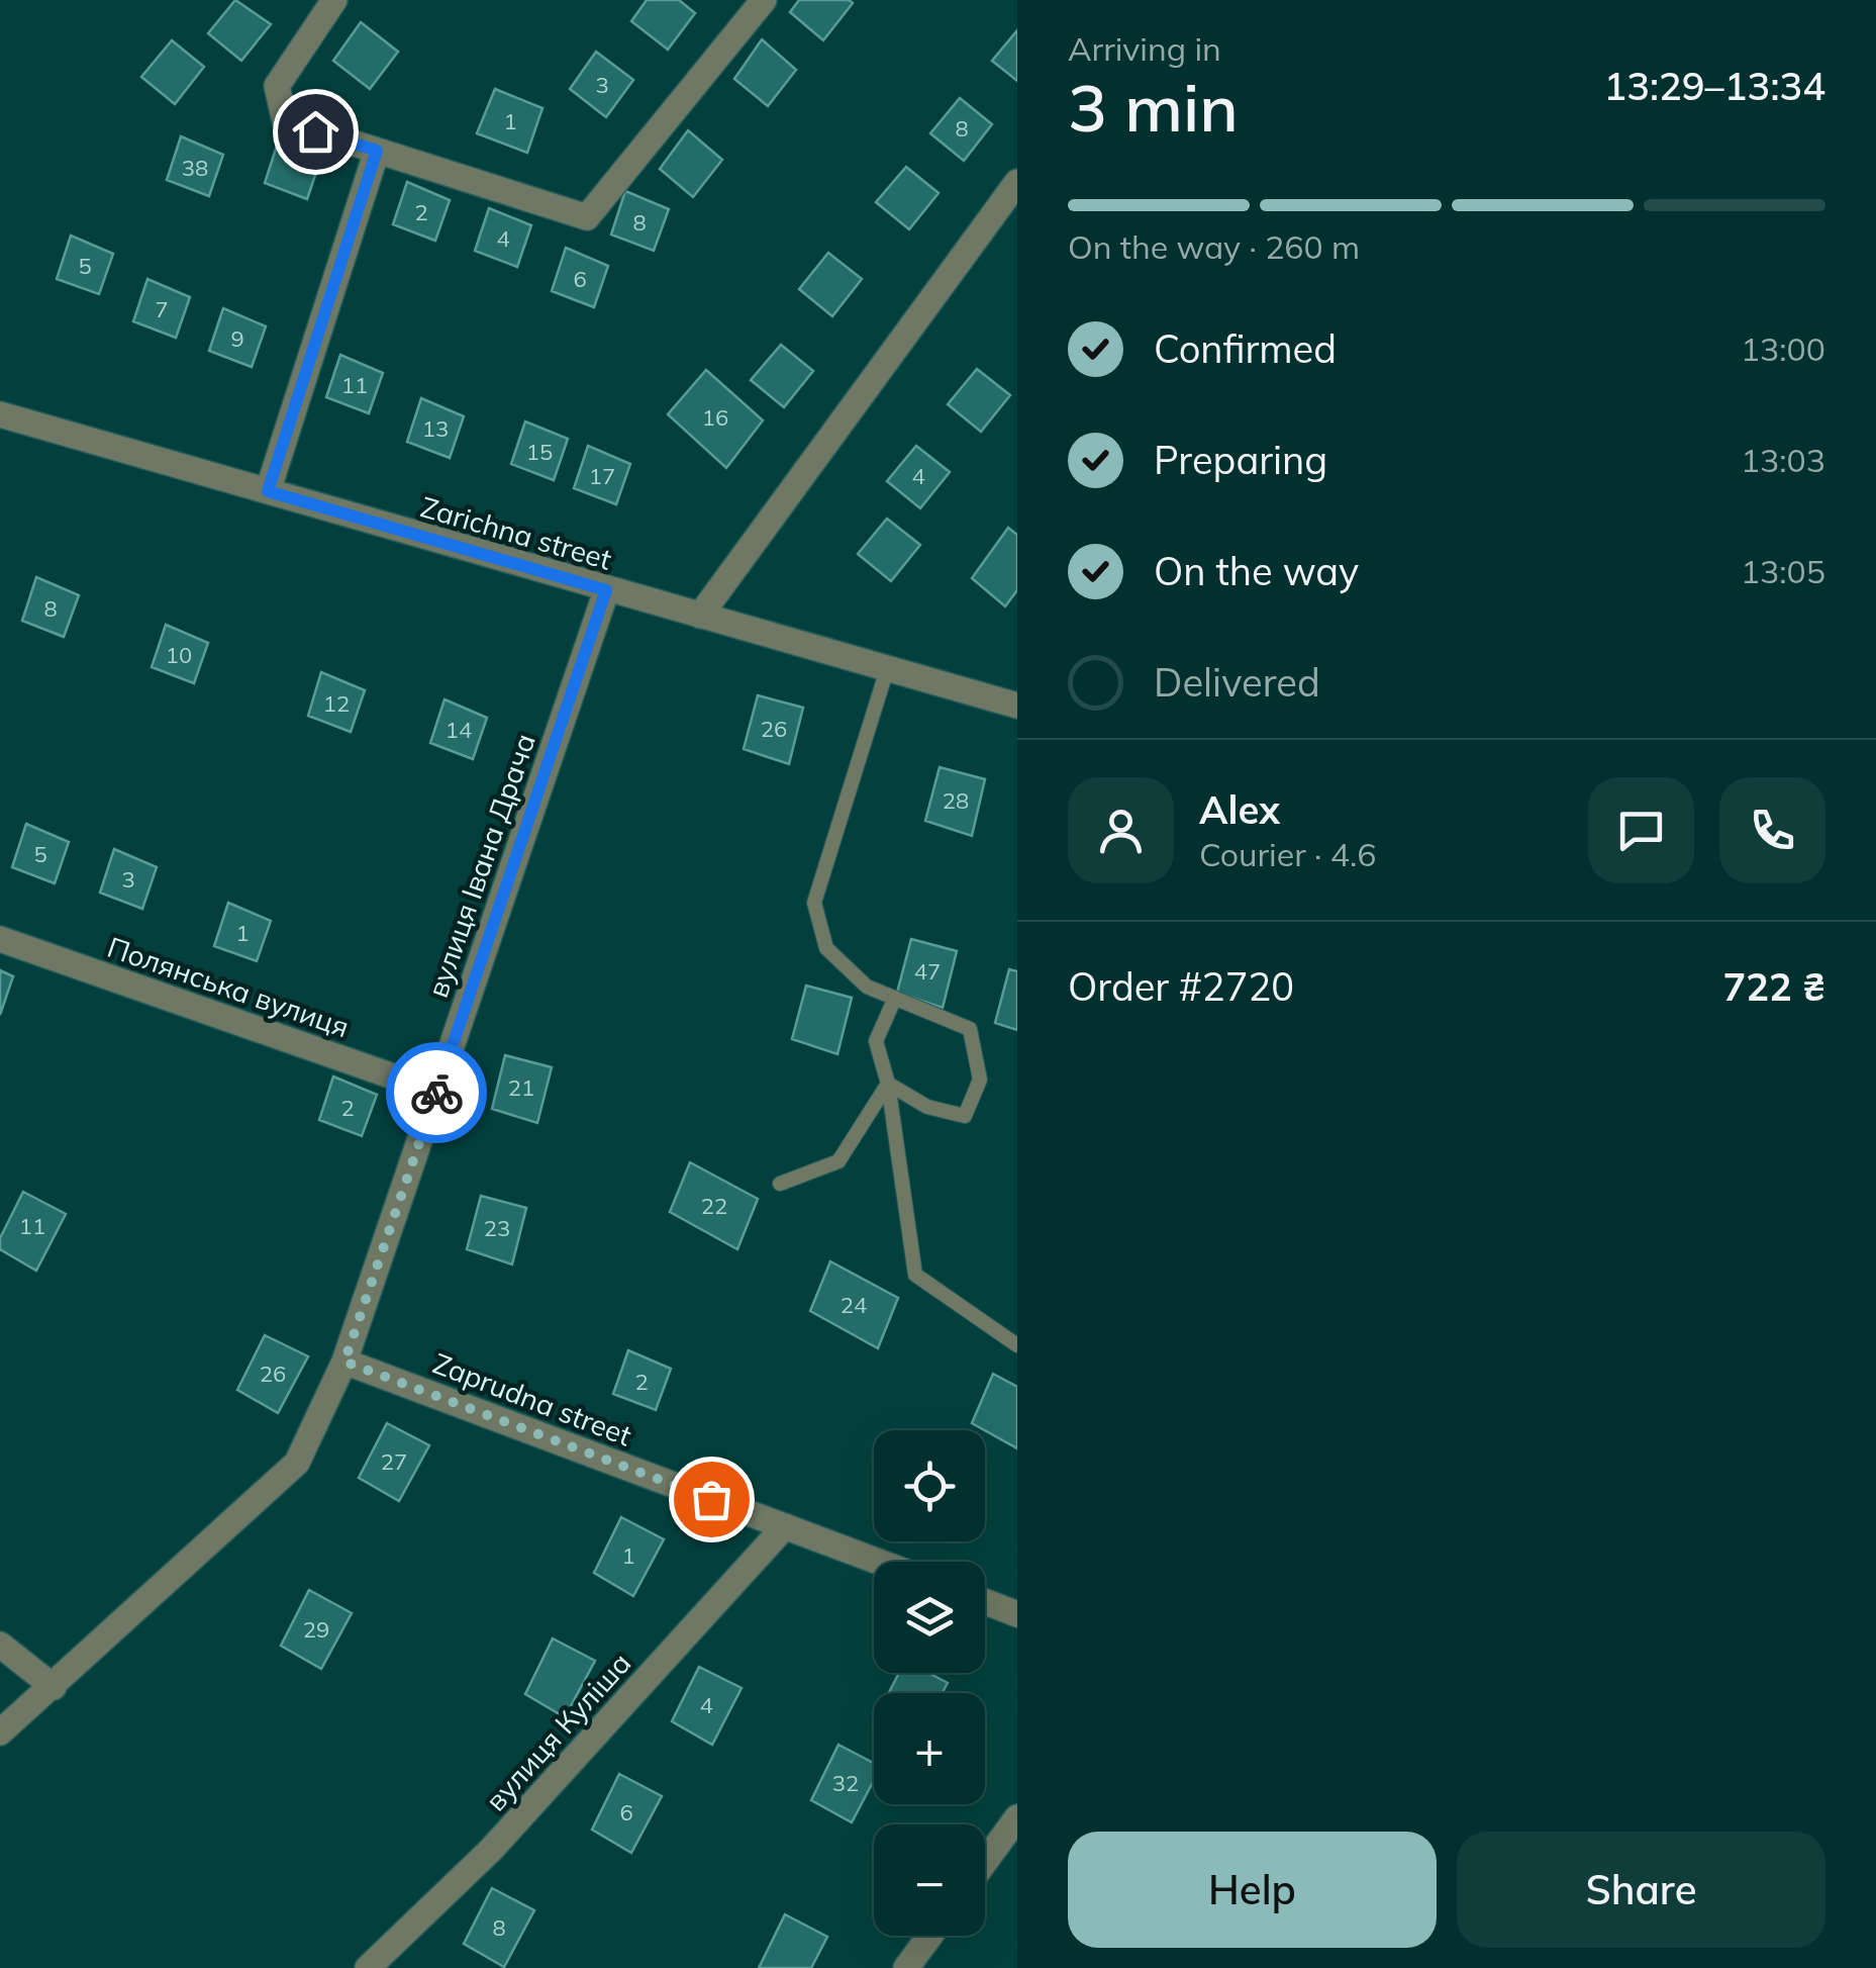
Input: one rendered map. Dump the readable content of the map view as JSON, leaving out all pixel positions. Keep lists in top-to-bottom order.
{
  "streets": {
    "street": [
      "Zarichna street",
      "вулиця Івана Драча",
      "Полянська вулиця",
      "Zaprudna street",
      "вулиця Куліша"
    ]
  },
  "crossings": [
    ["Zarichna street", "вулиця Івана Драча"],
    ["вулиця Івана Драча", "Полянська вулиця"],
    ["вулиця Івана Драча", "Zaprudna street"],
    ["Zaprudna street", "вулиця Куліша"]
  ],
  "house_numbers": [
    "3",
    "1",
    "8",
    "38",
    "2",
    "8",
    "4",
    "5",
    "6",
    "7",
    "9",
    "11",
    "16",
    "13",
    "15",
    "17",
    "4",
    "8",
    "10",
    "12",
    "26",
    "14",
    "28",
    "5",
    "3",
    "1",
    "47",
    "21",
    "2",
    "22",
    "11",
    "23",
    "24",
    "26",
    "2",
    "27",
    "1",
    "29",
    "4",
    "32",
    "6",
    "8"
  ],
  "page": {
    "heading": ["3 min", "Arriving in", "13:29–13:34"],
    "panel": [
      "Alex",
      "Courier · 4.6",
      "Order #2720",
      "722 ₴"
    ],
    "bar": "On the way · 260 m",
    "list": [
      ["Confirmed", "13:00"],
      ["Preparing", "13:03"],
      ["On the way", "13:05"],
      "Delivered"
    ],
    "map_buttons": ["+", "−"],
    "buttons": ["Help", "Share"]
  }
}
